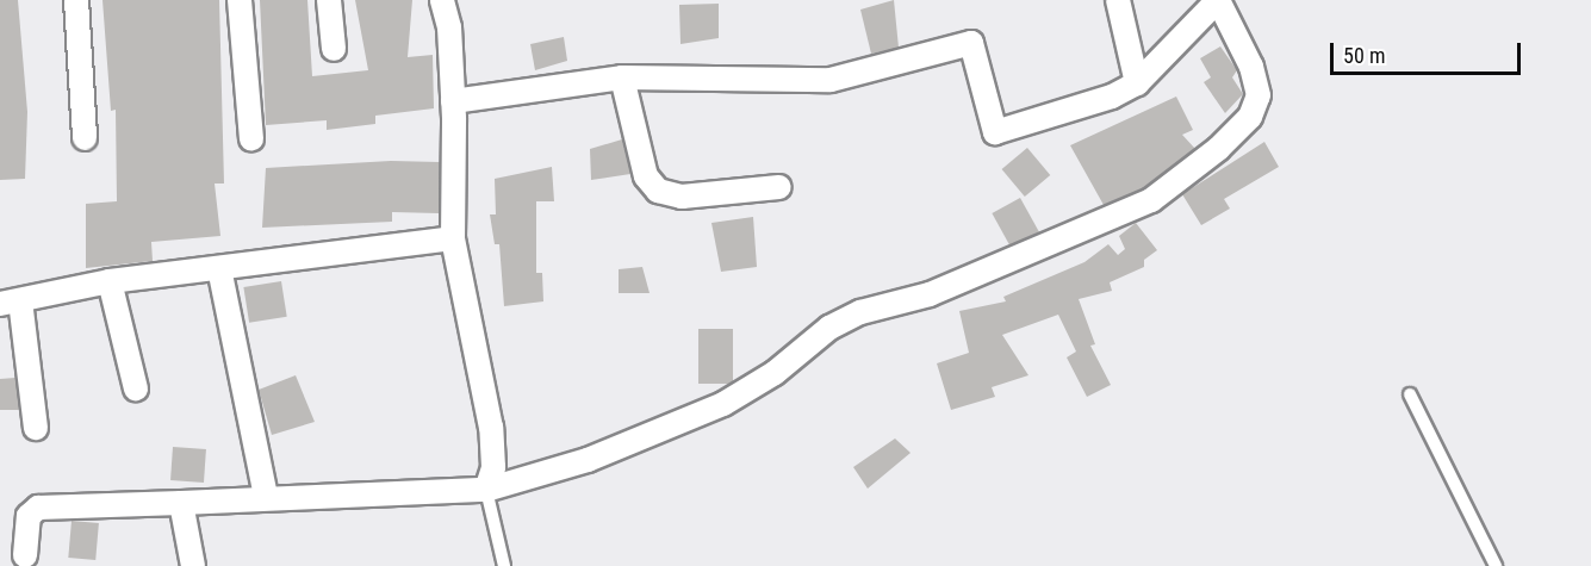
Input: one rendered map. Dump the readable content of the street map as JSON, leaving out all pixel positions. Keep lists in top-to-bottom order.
{
  "scale_bar": "50 m"
}
